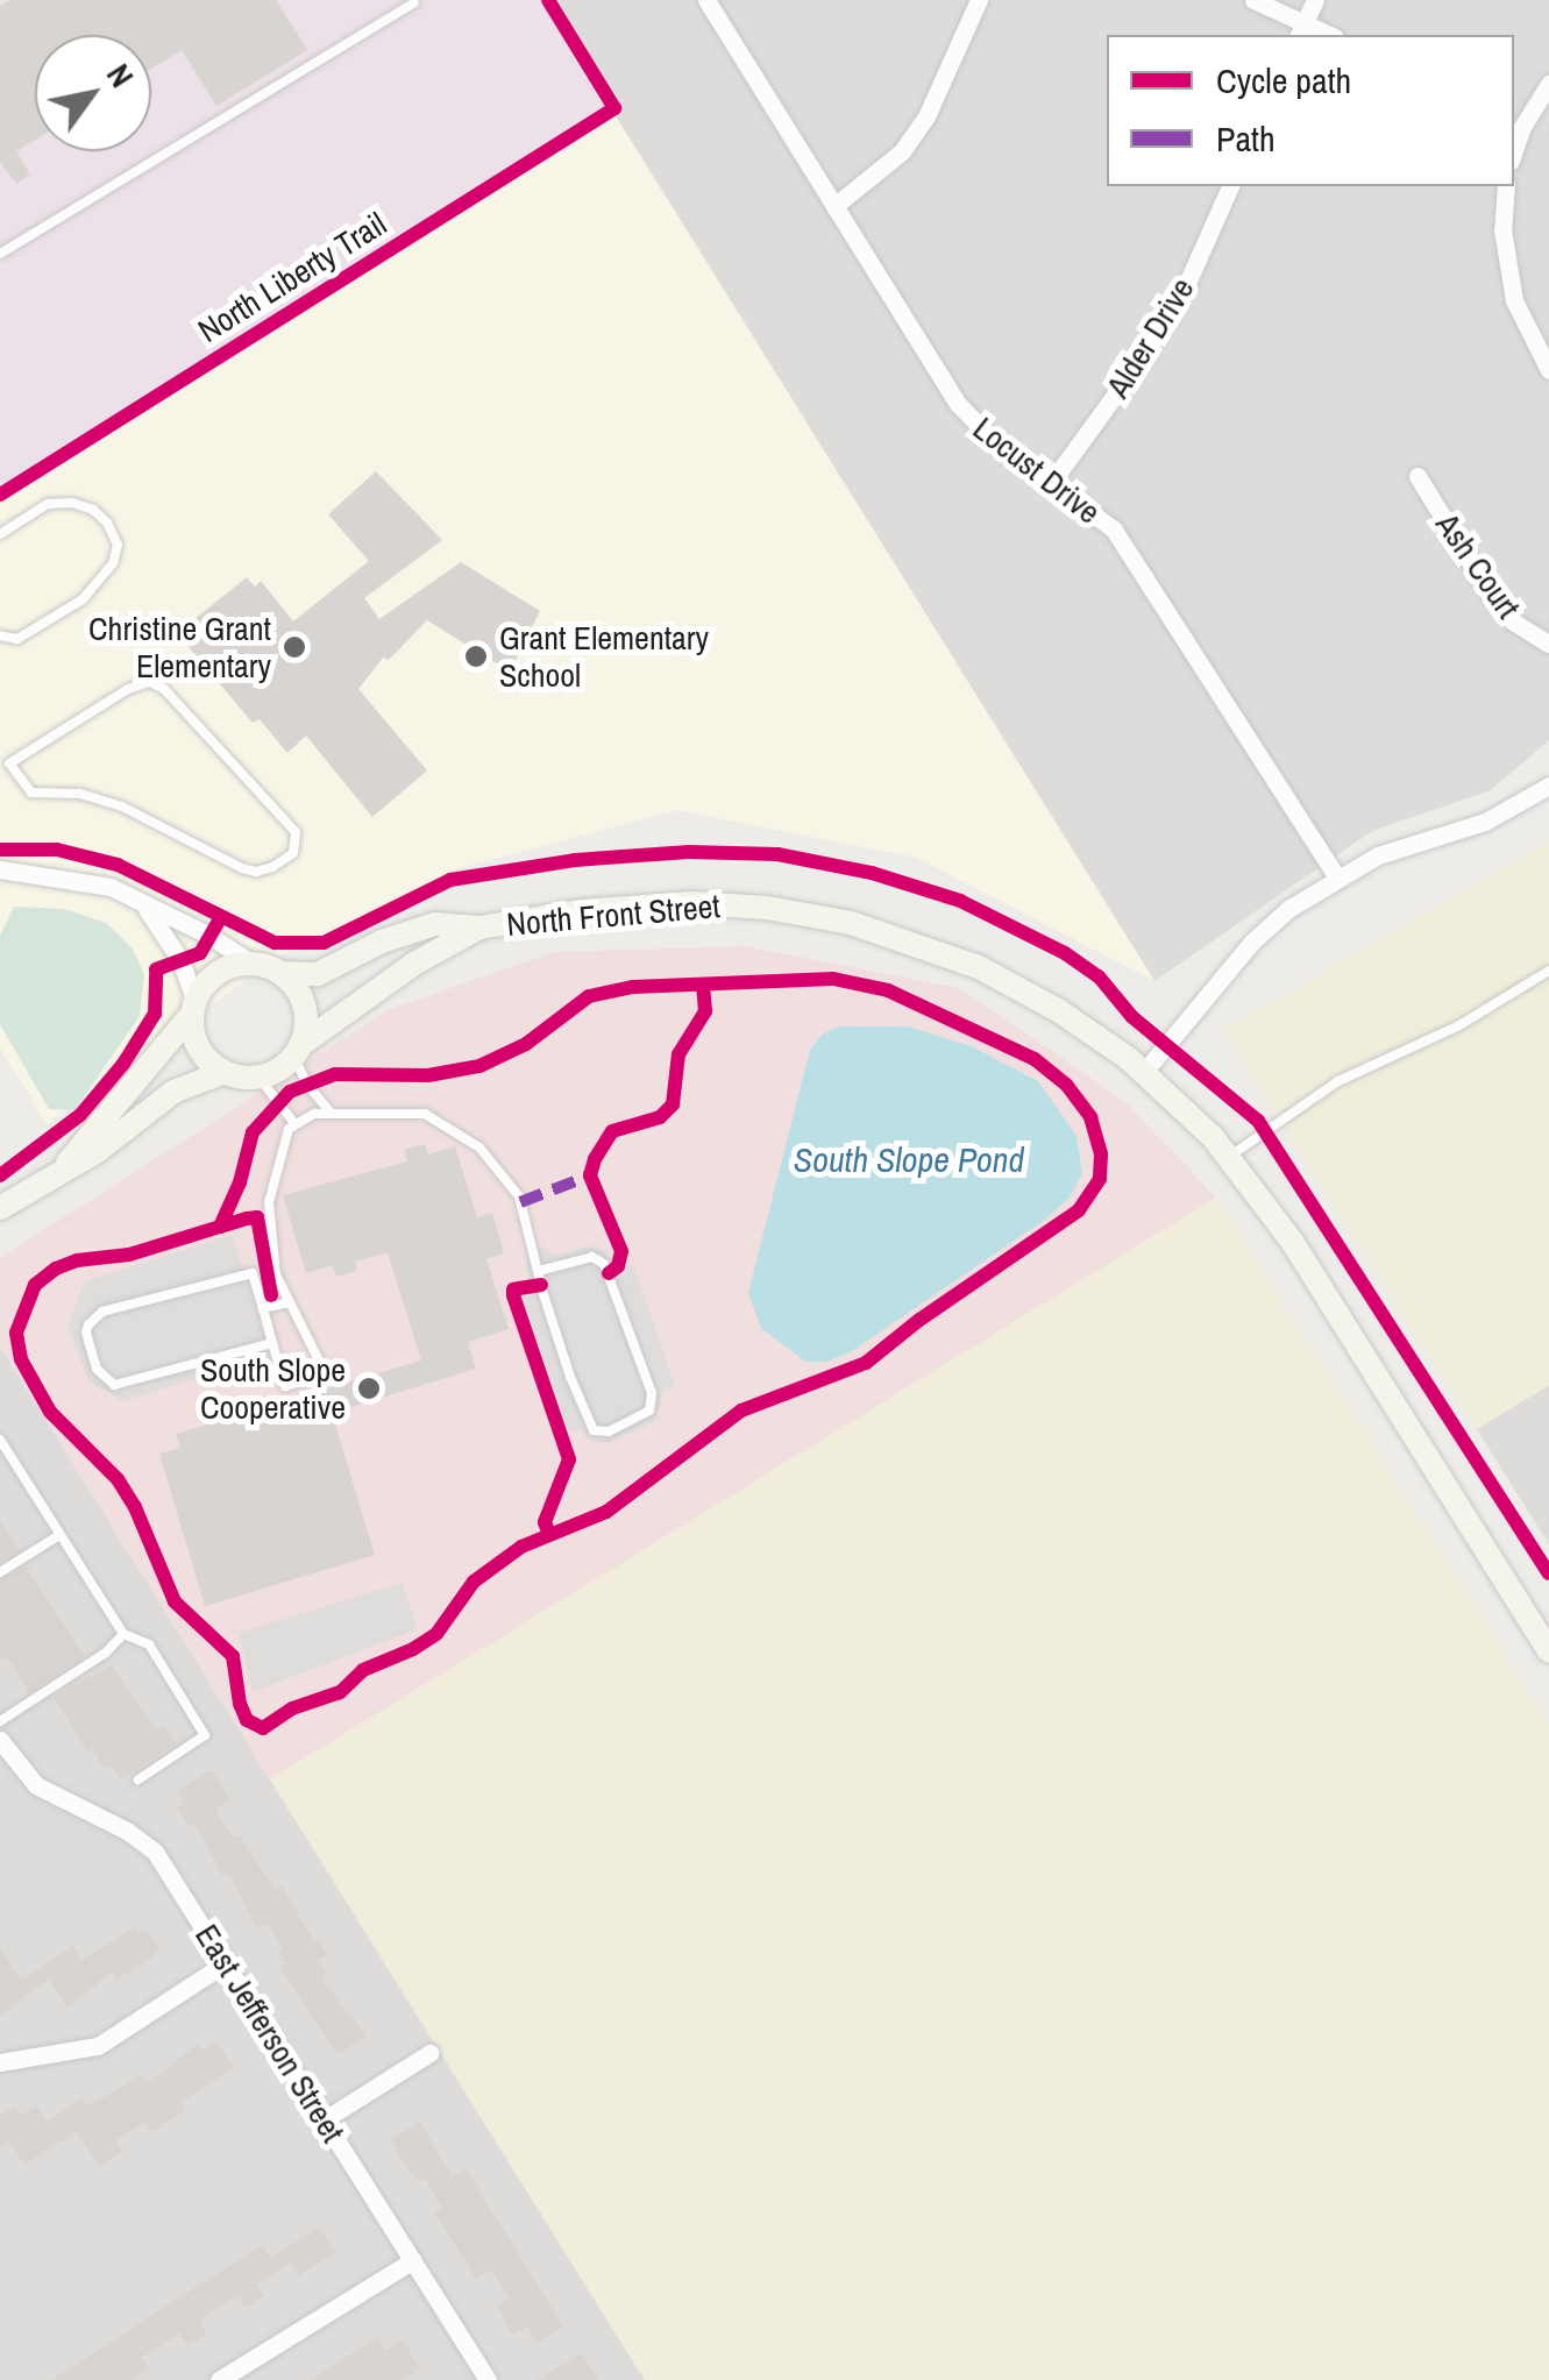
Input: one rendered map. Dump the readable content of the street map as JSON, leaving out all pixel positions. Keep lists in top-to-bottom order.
{
  "streets": {
    "main road": ["North Front Street"],
    "street": [
      "Alder Drive",
      "Locust Drive",
      "Ash Court",
      "East Jefferson Street"
    ],
    "cycle path": ["North Liberty Trail"]
  },
  "crossings": [
    ["Alder Drive", "Locust Drive"]
  ],
  "water": ["South Slope Pond"],
  "places": ["Christine Grant Elementary", "Grant Elementary School", "South Slope Cooperative"],
  "legend": ["Cycle path", "Path"],
  "north": "top right"
}
